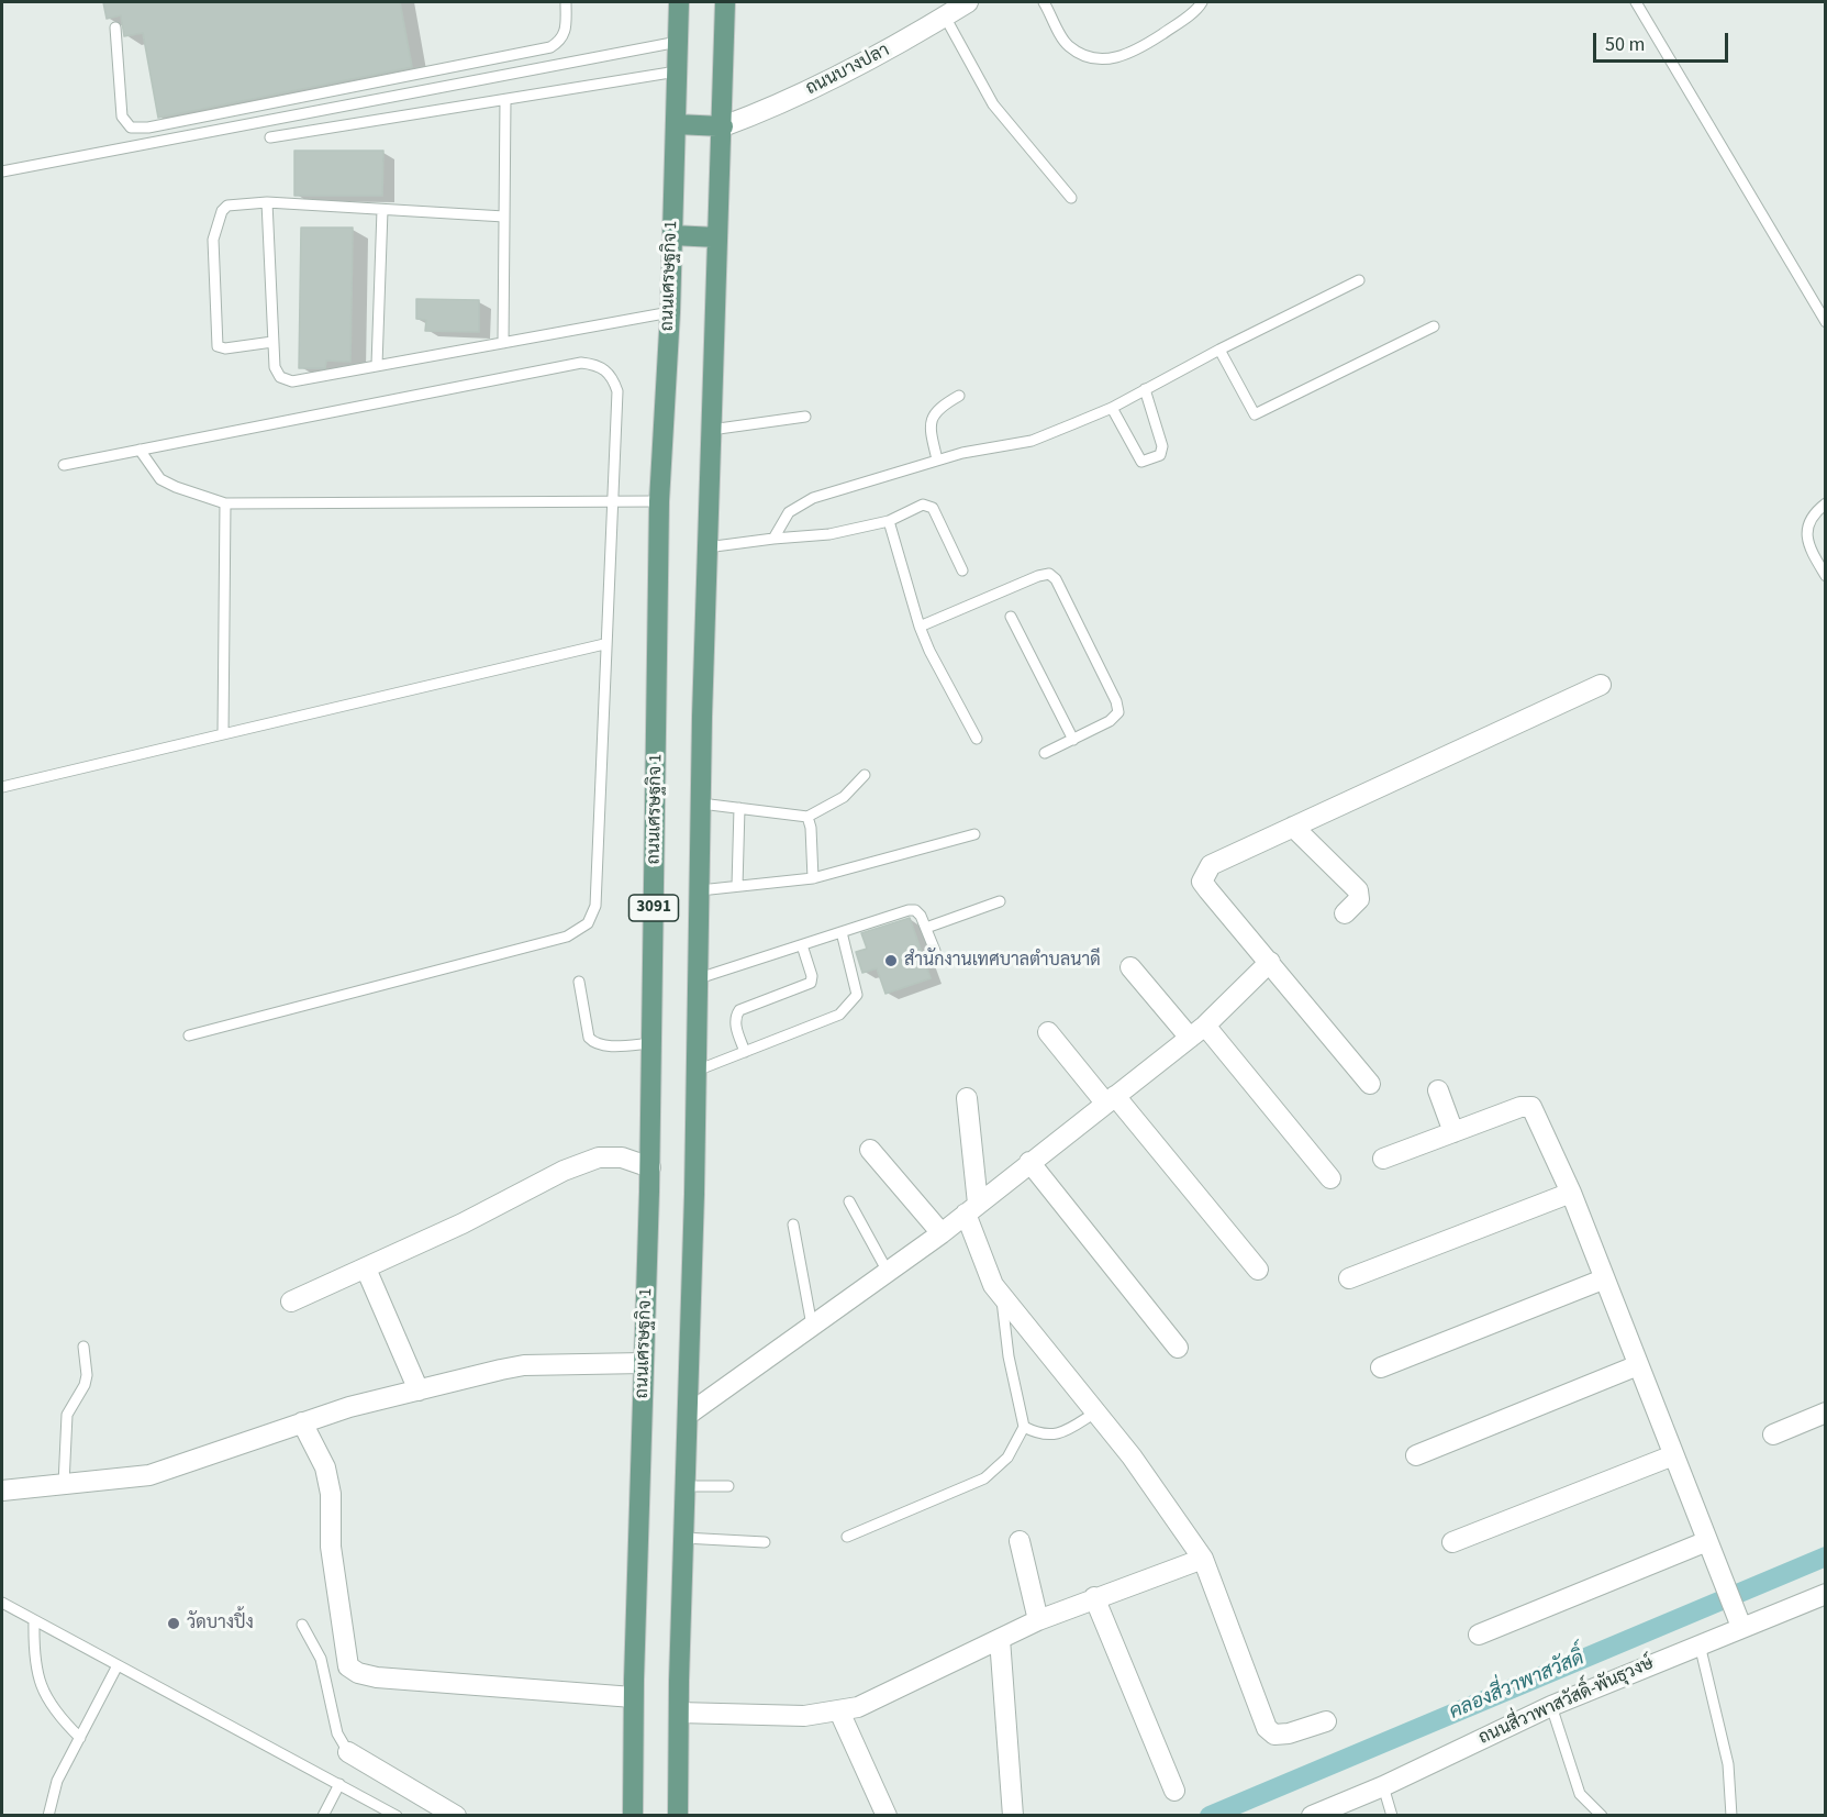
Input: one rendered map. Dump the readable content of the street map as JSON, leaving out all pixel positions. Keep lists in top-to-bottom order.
{
  "streets": {
    "main road": ["ถนนเศรษฐกิจ 1", "3091"],
    "street": ["ถนนบางปลา", "ถนนสี่วาพาสวัสดิ์-พันธุวงษ์"]
  },
  "crossings": [
    ["ถนนบางปลา", "3091"]
  ],
  "water": ["คลองสี่วาพาสวัสดิ์"],
  "places": ["สำนักงานเทศบาลตำบลนาดี", "วัดบางปิ้ง"],
  "scale_bar": "50 m"
}
